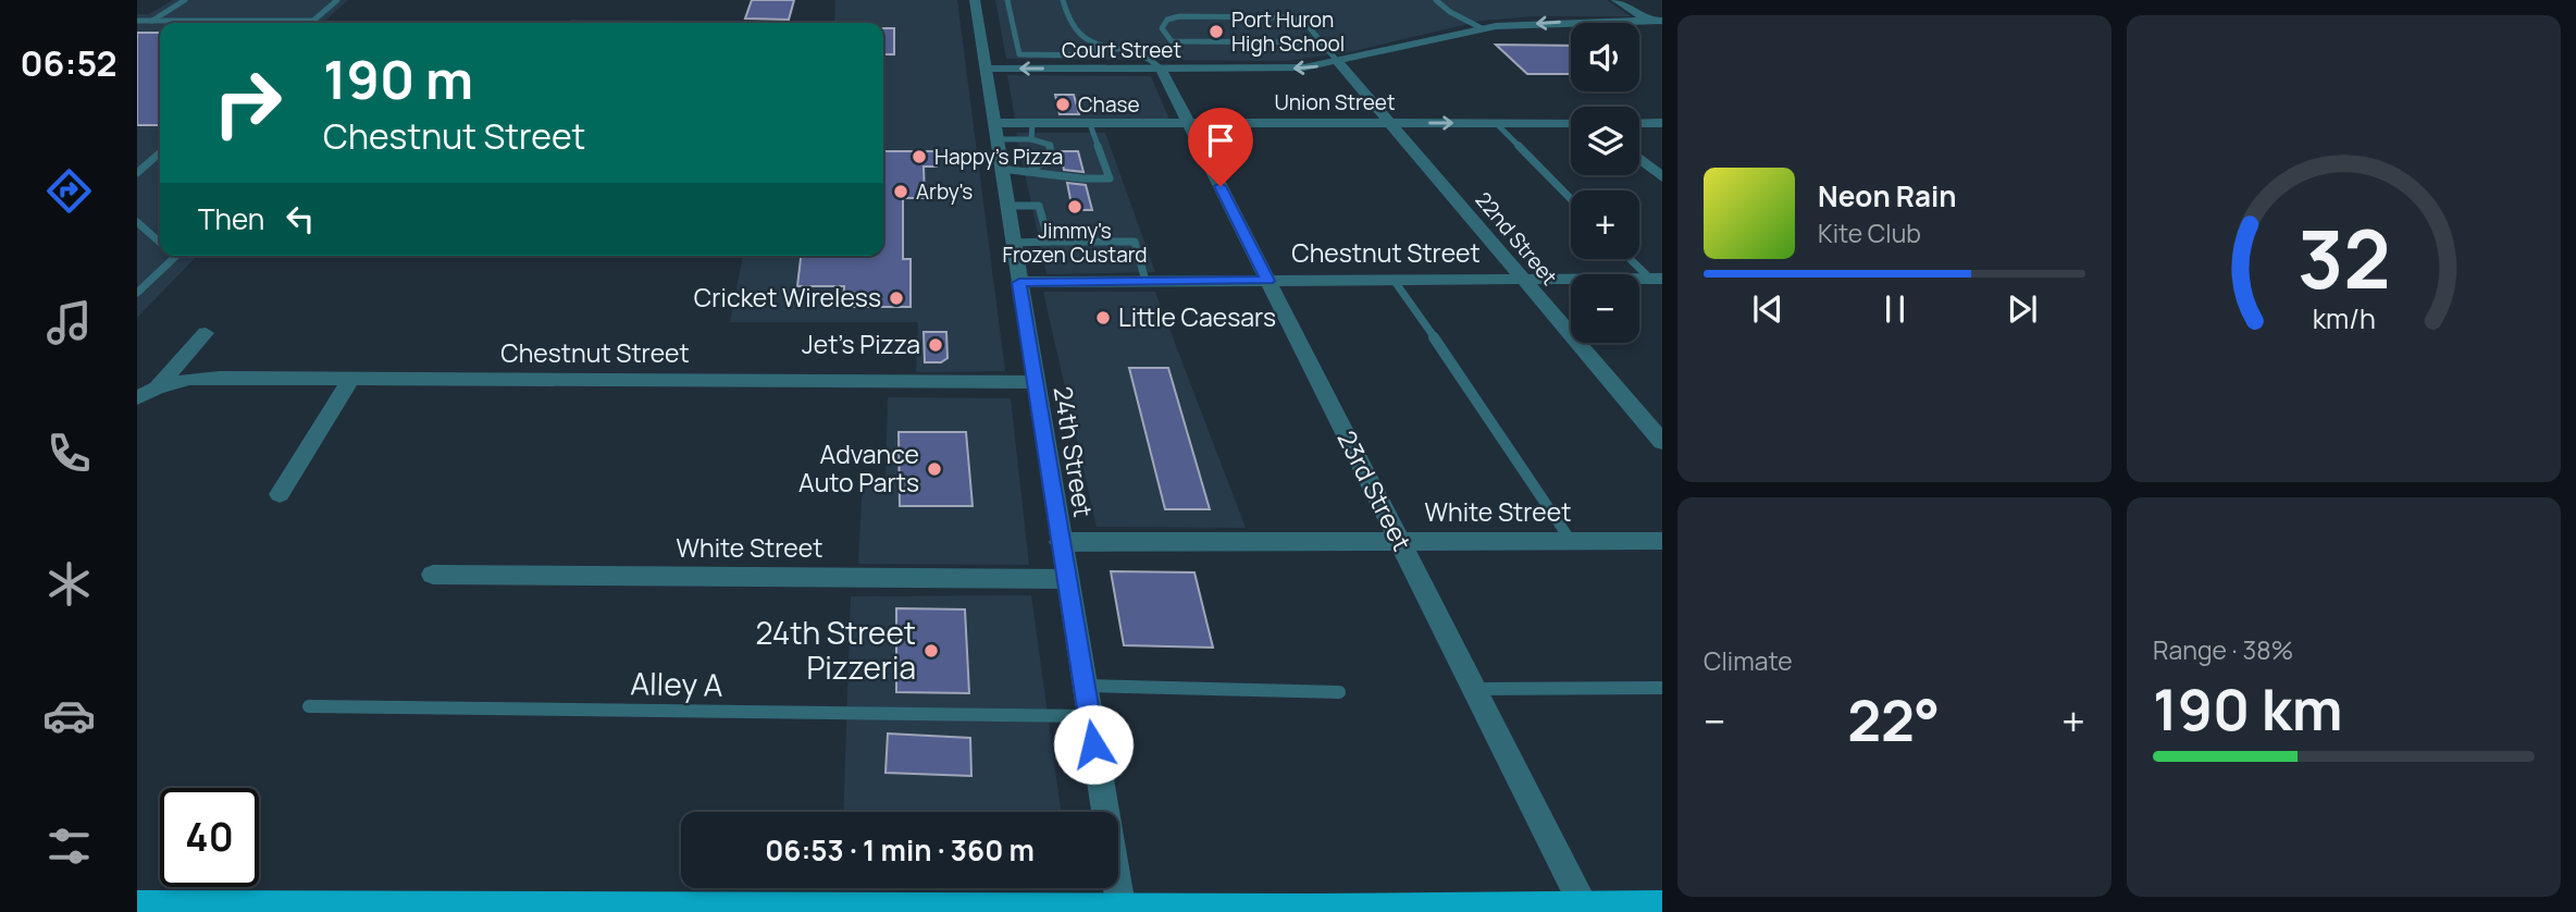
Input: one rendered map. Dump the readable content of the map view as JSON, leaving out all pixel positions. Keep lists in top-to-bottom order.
{
  "streets": {
    "street": [
      "Court Street",
      "Union Street",
      "22nd Street",
      "Chestnut Street",
      "24th Street",
      "23rd Street",
      "White Street"
    ],
    "lane": ["Alley A"]
  },
  "crossings": [
    ["Court Street", "22nd Street"],
    ["Court Street", "24th Street"],
    ["Court Street", "23rd Street"],
    ["Union Street", "22nd Street"],
    ["Union Street", "24th Street"],
    ["Union Street", "23rd Street"],
    ["22nd Street", "Chestnut Street"],
    ["Chestnut Street", "24th Street"],
    ["Chestnut Street", "23rd Street"],
    ["24th Street", "White Street"],
    ["24th Street", "Alley A"],
    ["23rd Street", "White Street"]
  ],
  "one_way": ["Court Street"],
  "places": [
    "Port Huron High School",
    "Chase",
    "Happy's Pizza",
    "Arby's",
    "Jimmy's Frozen Custard",
    "Cricket Wireless",
    "Little Caesars",
    "Jet's Pizza",
    "Advance Auto Parts",
    "24th Street Pizzeria"
  ],
  "page": {
    "tabs": "06:52",
    "map_buttons": ["+", "−"],
    "turn": ["190 m", "Chestnut Street"],
    "song": ["Neon Rain", "Kite Club"],
    "then": "Then",
    "tile": [
      "Climate",
      ["Range · 38%", "190 km"]
    ],
    "heat": ["−", "22°", "+"],
    "limit": "40",
    "trip": "06:53 · 1 min · 360 m",
    "gauge": ["32", "km/h"]
  }
}
